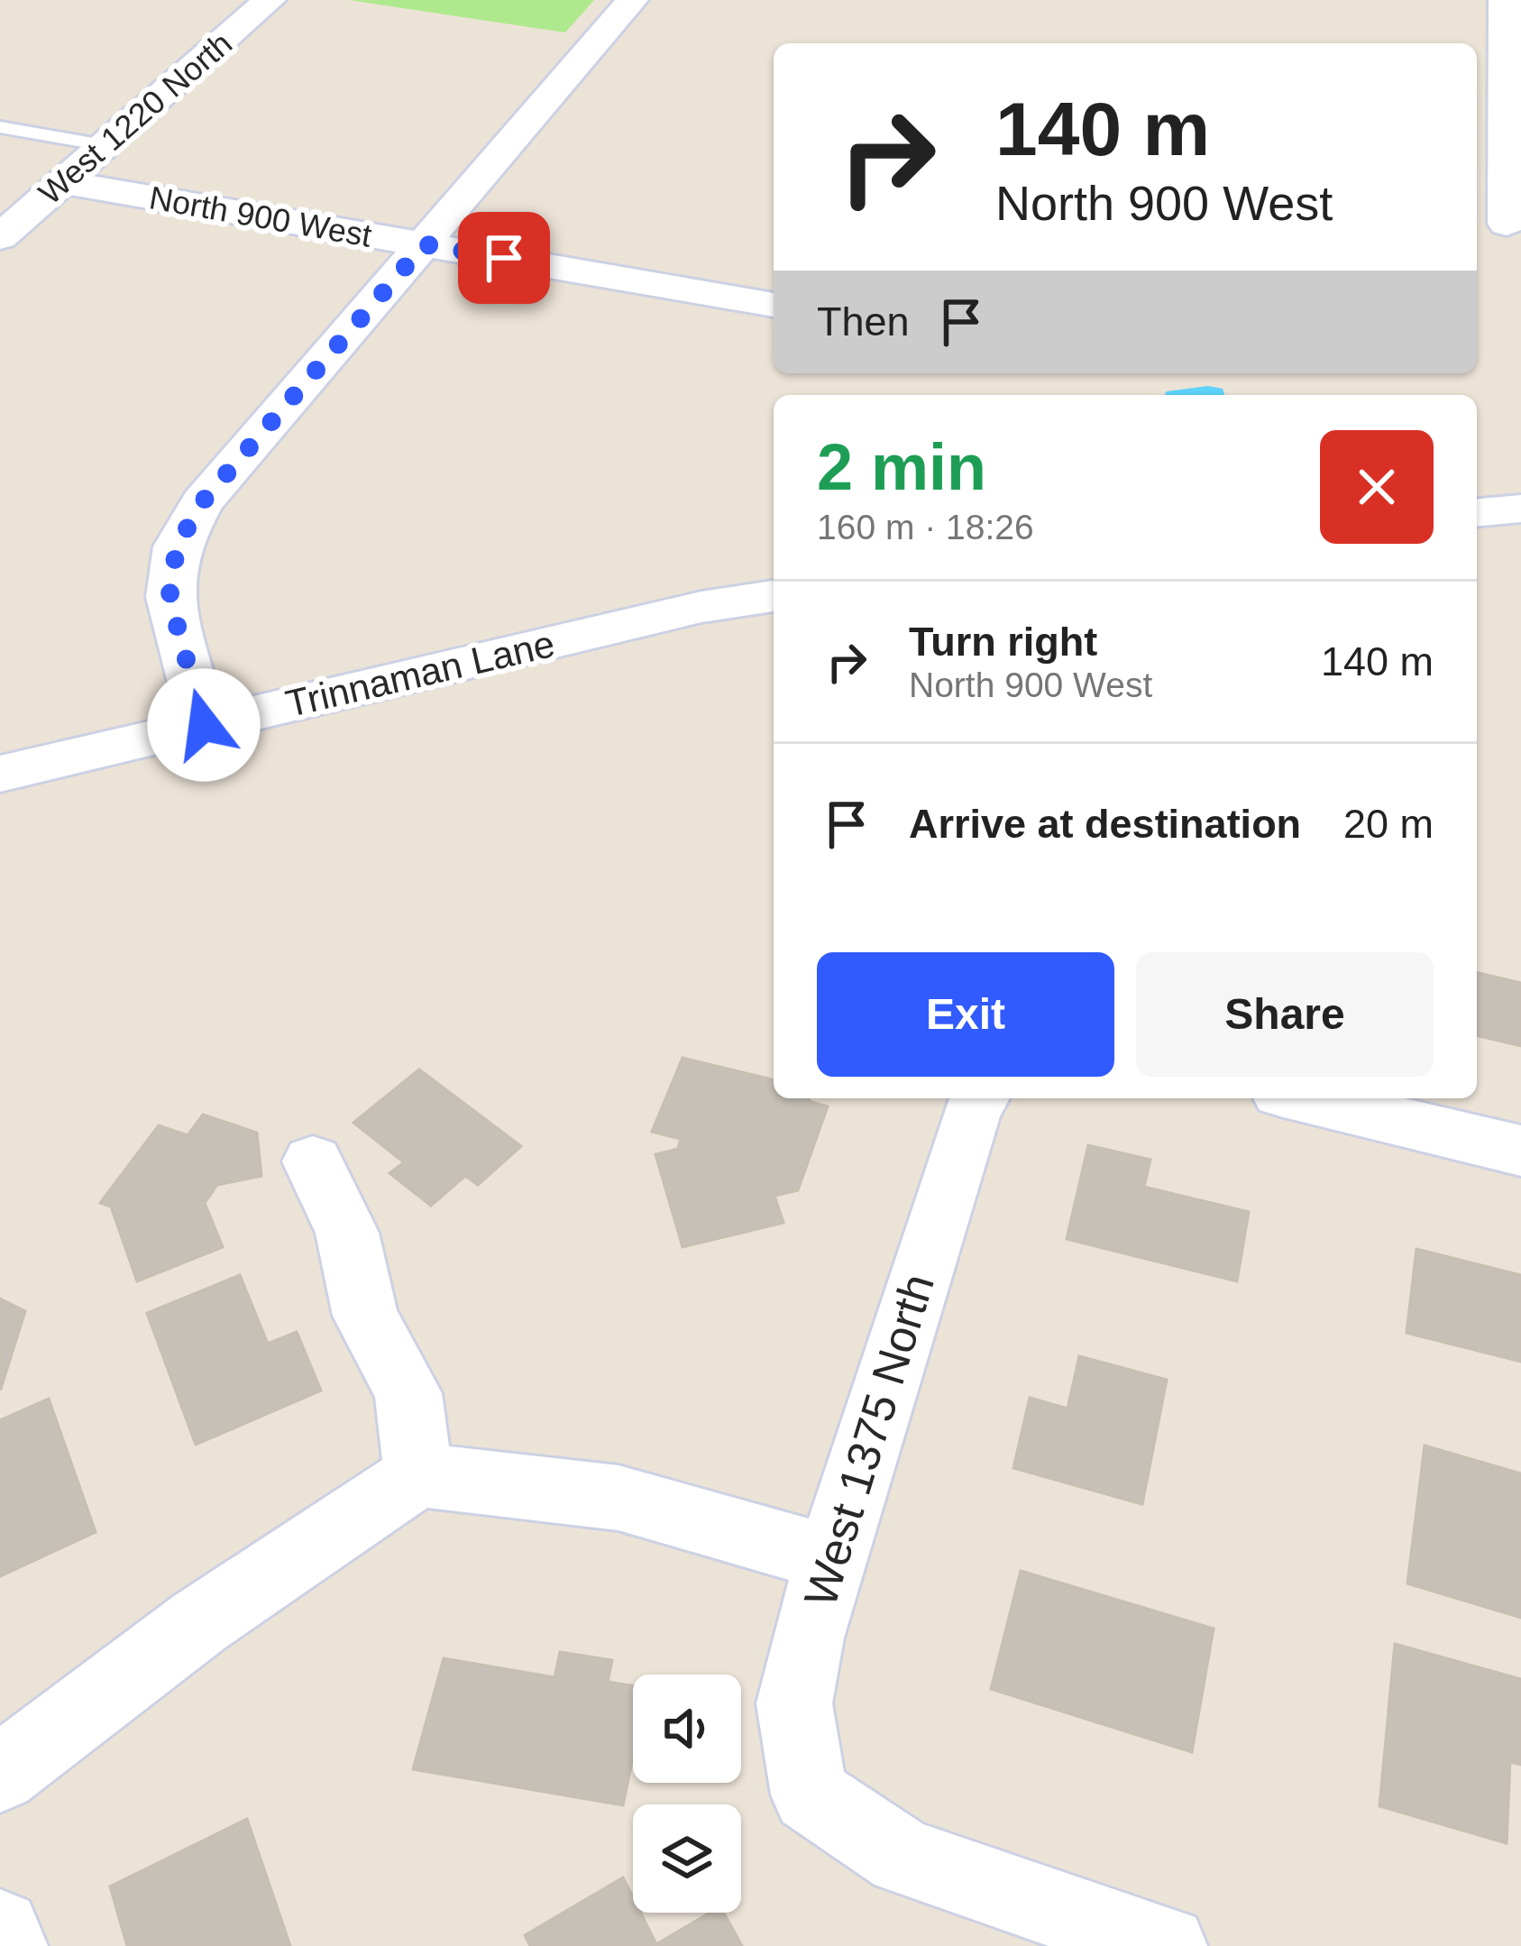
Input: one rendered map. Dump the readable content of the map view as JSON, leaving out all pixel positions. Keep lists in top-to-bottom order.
{
  "streets": {
    "street": [
      "West 1220 North",
      "North 900 West",
      "Trinnaman Lane",
      "West 1375 North"
    ]
  },
  "crossings": [
    ["West 1220 North", "North 900 West"]
  ],
  "page": {
    "turn": ["140 m", "North 900 West"],
    "then": "Then",
    "heading": ["2 min", "160 m · 18:26"],
    "list": [
      {
        "name": "Turn right",
        "note": "North 900 West",
        "value": "140 m"
      },
      {
        "name": "Arrive at destination",
        "value": "20 m"
      }
    ],
    "buttons": ["Exit", "Share"]
  }
}
